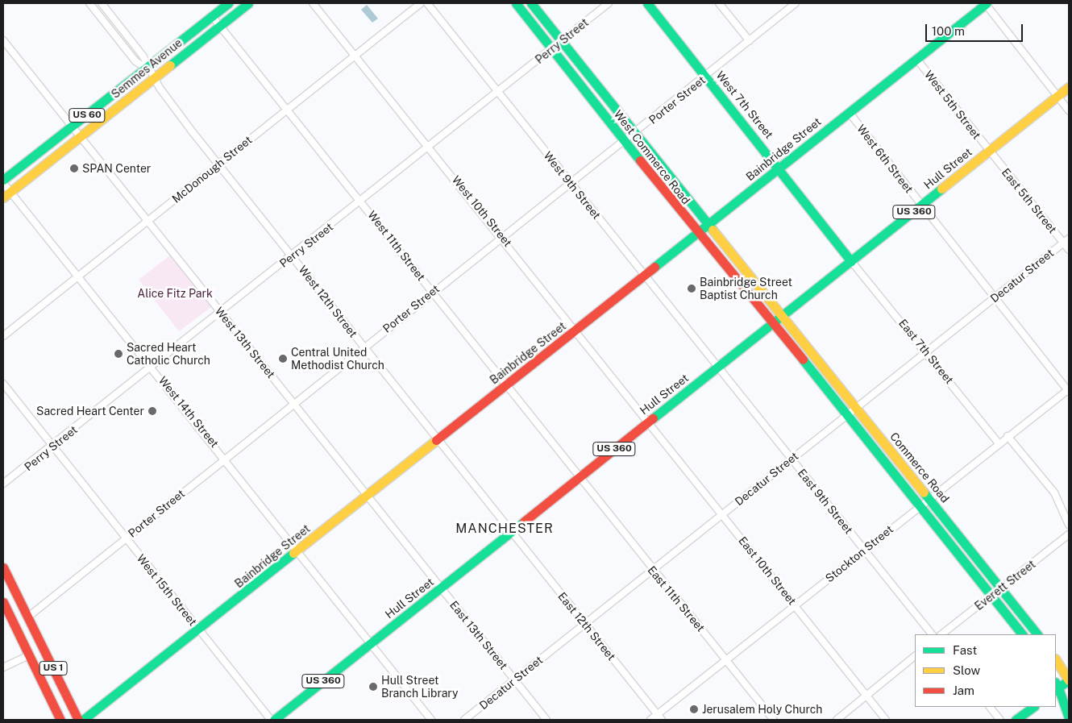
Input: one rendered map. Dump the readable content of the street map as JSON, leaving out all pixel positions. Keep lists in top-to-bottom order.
{
  "streets": {
    "main road": [
      "Semmes Avenue",
      "West 7th Street",
      "US 60",
      "Bainbridge Street",
      "West Commerce Road",
      "Hull Street",
      "US 360",
      "Commerce Road",
      "US 1"
    ],
    "street": [
      "Perry Street",
      "Porter Street",
      "West 5th Street",
      "West 6th Street",
      "McDonough Street",
      "West 9th Street",
      "East 5th Street",
      "West 10th Street",
      "West 11th Street",
      "Decatur Street",
      "West 12th Street",
      "West 13th Street",
      "East 7th Street",
      "West 14th Street",
      "East 9th Street",
      "Stockton Street",
      "East 10th Street",
      "Everett Street",
      "West 15th Street",
      "East 11th Street",
      "East 12th Street",
      "East 13th Street"
    ]
  },
  "crossings": [
    ["Perry Street", "West Commerce Road"],
    ["Perry Street", "West 9th Street"],
    ["Perry Street", "West 10th Street"],
    ["Perry Street", "West 11th Street"],
    ["Perry Street", "West 12th Street"],
    ["Perry Street", "West 13th Street"],
    ["Perry Street", "West 14th Street"],
    ["Perry Street", "West 15th Street"],
    ["Semmes Avenue", "West 11th Street"],
    ["Semmes Avenue", "West 12th Street"],
    ["Semmes Avenue", "West 13th Street"],
    ["Semmes Avenue", "West 14th Street"],
    ["Porter Street", "West 7th Street"],
    ["Porter Street", "West Commerce Road"],
    ["Porter Street", "West 9th Street"],
    ["Porter Street", "West 10th Street"],
    ["Porter Street", "West 11th Street"],
    ["Porter Street", "West 12th Street"],
    ["Porter Street", "West 13th Street"],
    ["Porter Street", "West 14th Street"],
    ["Porter Street", "West 15th Street"],
    ["Porter Street", "US 1"],
    ["West 7th Street", "Bainbridge Street"],
    ["West 7th Street", "Hull Street"],
    ["West 7th Street", "East 7th Street"],
    ["West 5th Street", "Bainbridge Street"],
    ["West 5th Street", "Hull Street"],
    ["West 5th Street", "East 5th Street"],
    ["Bainbridge Street", "West Commerce Road"],
    ["Bainbridge Street", "West 6th Street"],
    ["Bainbridge Street", "West 9th Street"],
    ["Bainbridge Street", "West 10th Street"],
    ["Bainbridge Street", "West 11th Street"],
    ["Bainbridge Street", "West 12th Street"],
    ["Bainbridge Street", "West 13th Street"],
    ["Bainbridge Street", "West 14th Street"],
    ["Bainbridge Street", "West 15th Street"],
    ["West Commerce Road", "Hull Street"],
    ["West Commerce Road", "Commerce Road"],
    ["West 6th Street", "Hull Street"],
    ["West 6th Street", "Decatur Street"],
    ["West 6th Street", "Stockton Street"],
    ["Hull Street", "West 9th Street"],
    ["Hull Street", "East 5th Street"],
    ["Hull Street", "West 10th Street"],
    ["Hull Street", "West 11th Street"],
    ["Hull Street", "West 12th Street"],
    ["Hull Street", "West 13th Street"],
    ["Hull Street", "East 7th Street"],
    ["Hull Street", "West 14th Street"],
    ["Hull Street", "Commerce Road"],
    ["Hull Street", "East 9th Street"],
    ["Hull Street", "East 10th Street"],
    ["Hull Street", "East 11th Street"],
    ["Hull Street", "East 12th Street"],
    ["Hull Street", "East 13th Street"],
    ["McDonough Street", "West 10th Street"],
    ["McDonough Street", "West 11th Street"],
    ["McDonough Street", "West 12th Street"],
    ["McDonough Street", "West 13th Street"],
    ["McDonough Street", "West 14th Street"],
    ["West 9th Street", "East 9th Street"],
    ["East 5th Street", "Decatur Street"],
    ["West 10th Street", "East 10th Street"],
    ["West 11th Street", "East 11th Street"],
    ["Decatur Street", "East 7th Street"],
    ["Decatur Street", "Commerce Road"],
    ["Decatur Street", "East 9th Street"],
    ["Decatur Street", "East 10th Street"],
    ["Decatur Street", "East 11th Street"],
    ["Decatur Street", "East 12th Street"],
    ["Decatur Street", "East 13th Street"],
    ["West 12th Street", "East 12th Street"],
    ["West 13th Street", "East 13th Street"],
    ["East 7th Street", "Stockton Street"],
    ["Commerce Road", "Stockton Street"],
    ["Commerce Road", "Everett Street"],
    ["East 9th Street", "Stockton Street"],
    ["Stockton Street", "East 10th Street"],
    ["Stockton Street", "East 11th Street"],
    ["Stockton Street", "East 12th Street"]
  ],
  "districts": ["MANCHESTER"],
  "parks": ["Alice Fitz Park"],
  "places": [
    "SPAN Center",
    "Bainbridge Street Baptist Church",
    "Sacred Heart Catholic Church",
    "Central United Methodist Church",
    "Sacred Heart Center",
    "Hull Street Branch Library",
    "Jerusalem Holy Church"
  ],
  "legend": ["Fast", "Slow", "Jam"],
  "scale_bar": "100 m"
}
